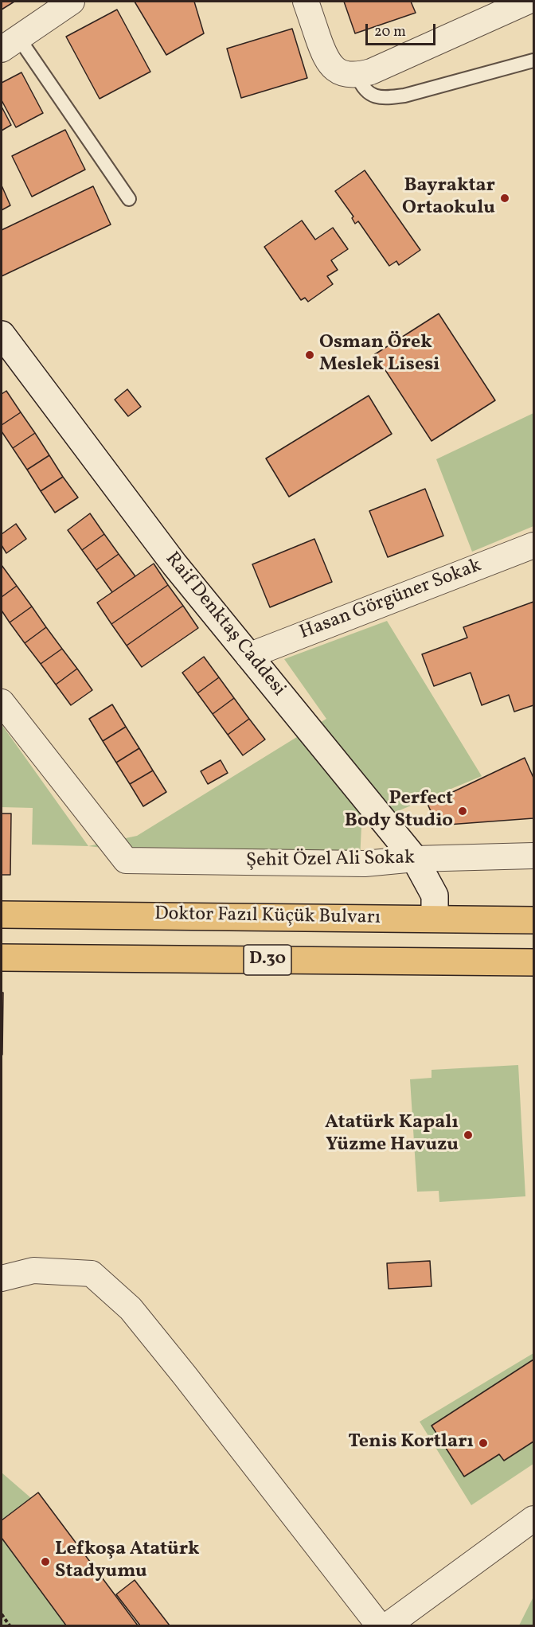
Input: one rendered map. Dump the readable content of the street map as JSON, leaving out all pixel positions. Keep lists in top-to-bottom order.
{
  "streets": {
    "highway": ["Doktor Fazıl Küçük Bulvarı", "D.30"],
    "street": ["Hasan Görgüner Sokak", "Raif Denktaş Caddesi", "Şehit Özel Ali Sokak"]
  },
  "crossings": [
    ["Hasan Görgüner Sokak", "Raif Denktaş Caddesi"],
    ["Raif Denktaş Caddesi", "Şehit Özel Ali Sokak"],
    ["Raif Denktaş Caddesi", "Doktor Fazıl Küçük Bulvarı"]
  ],
  "places": [
    "Bayraktar Ortaokulu",
    "Osman Örek Meslek Lisesi",
    "Perfect Body Studio",
    "Atatürk Kapalı Yüzme Havuzu",
    "Tenis Kortları",
    "Lefkoşa Atatürk Stadyumu"
  ],
  "scale_bar": "20 m"
}
